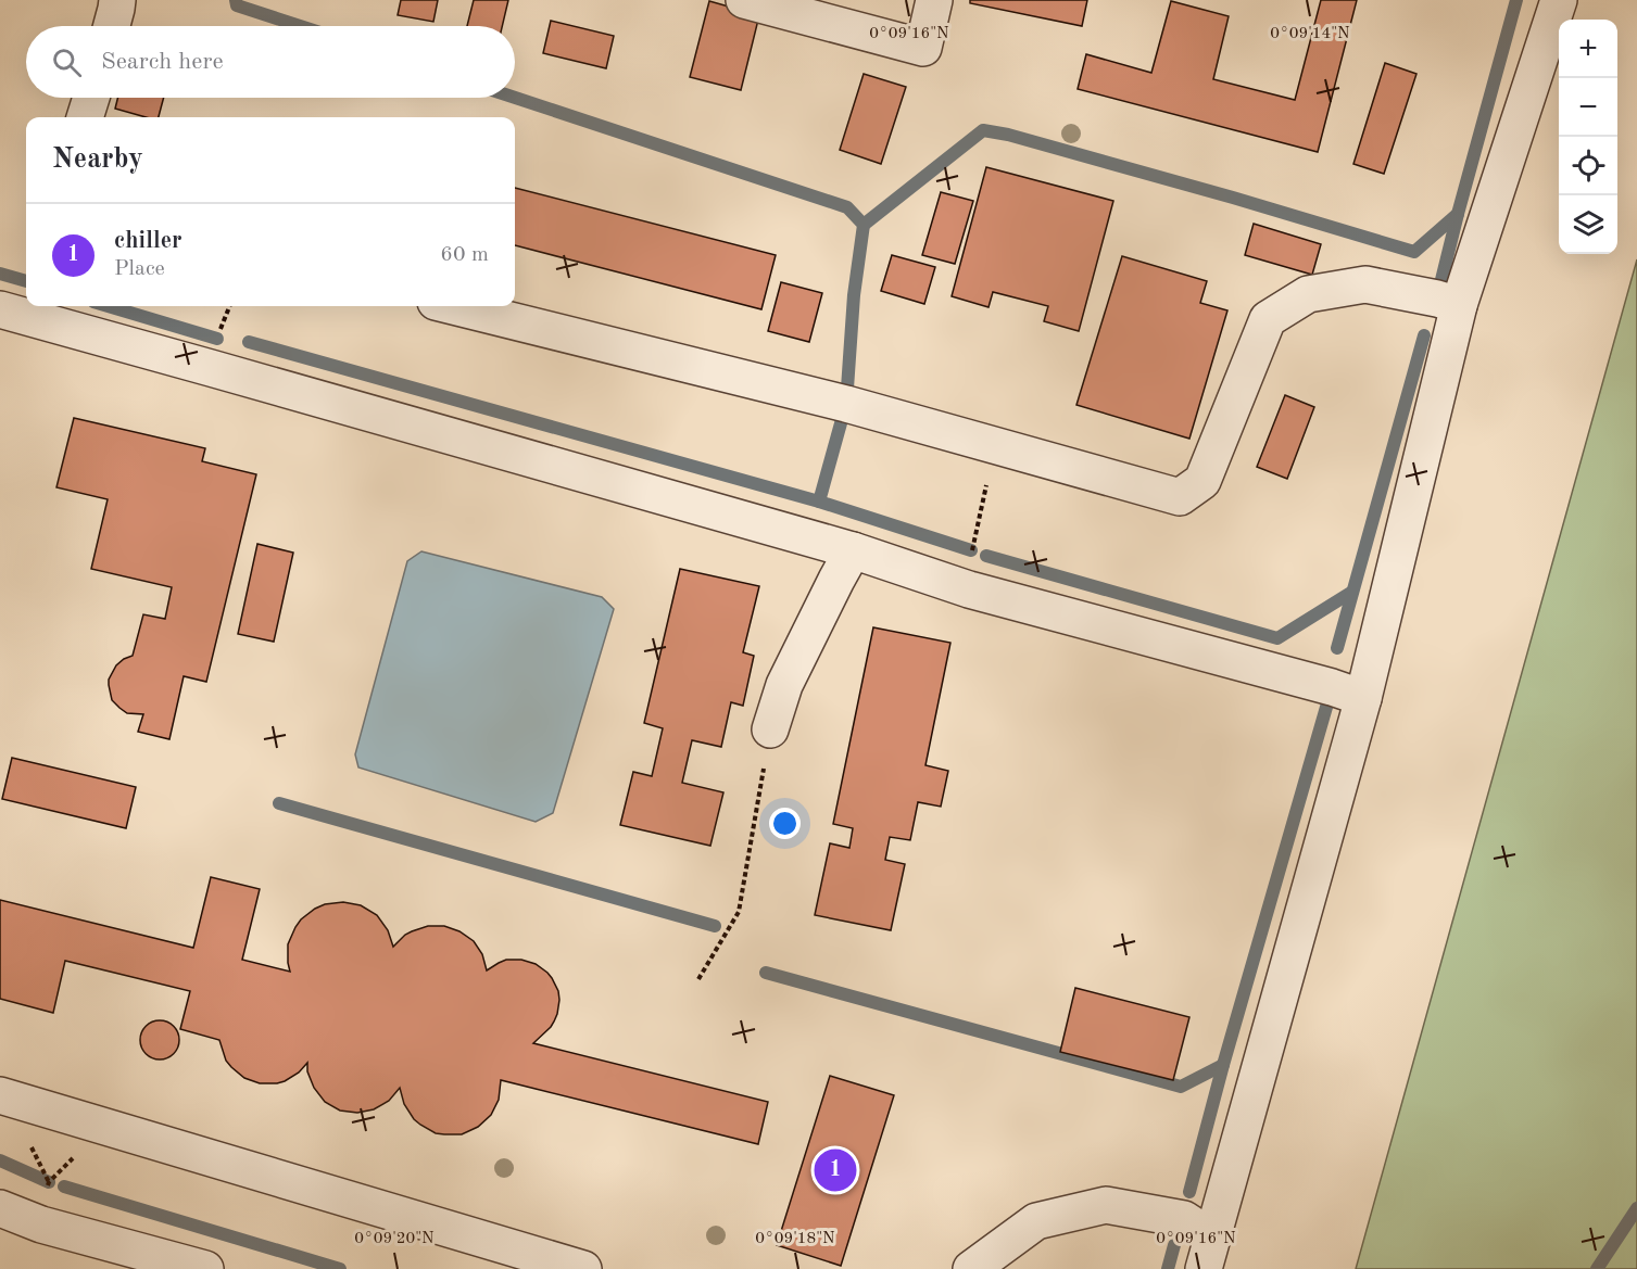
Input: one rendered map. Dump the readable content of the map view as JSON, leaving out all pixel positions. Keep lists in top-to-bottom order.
{
  "page": {
    "map_buttons": ["+", "−"],
    "search": "Search here",
    "heading": "Nearby",
    "list": [
      {
        "mark": "1",
        "name": "chiller",
        "note": "Place",
        "value": "60 m"
      }
    ],
    "pins": "1"
  },
  "coordinates": [
    "0°09'16\"N",
    "0°09'14\"N",
    "0°09'20\"N",
    "0°09'18\"N"
  ]
}
